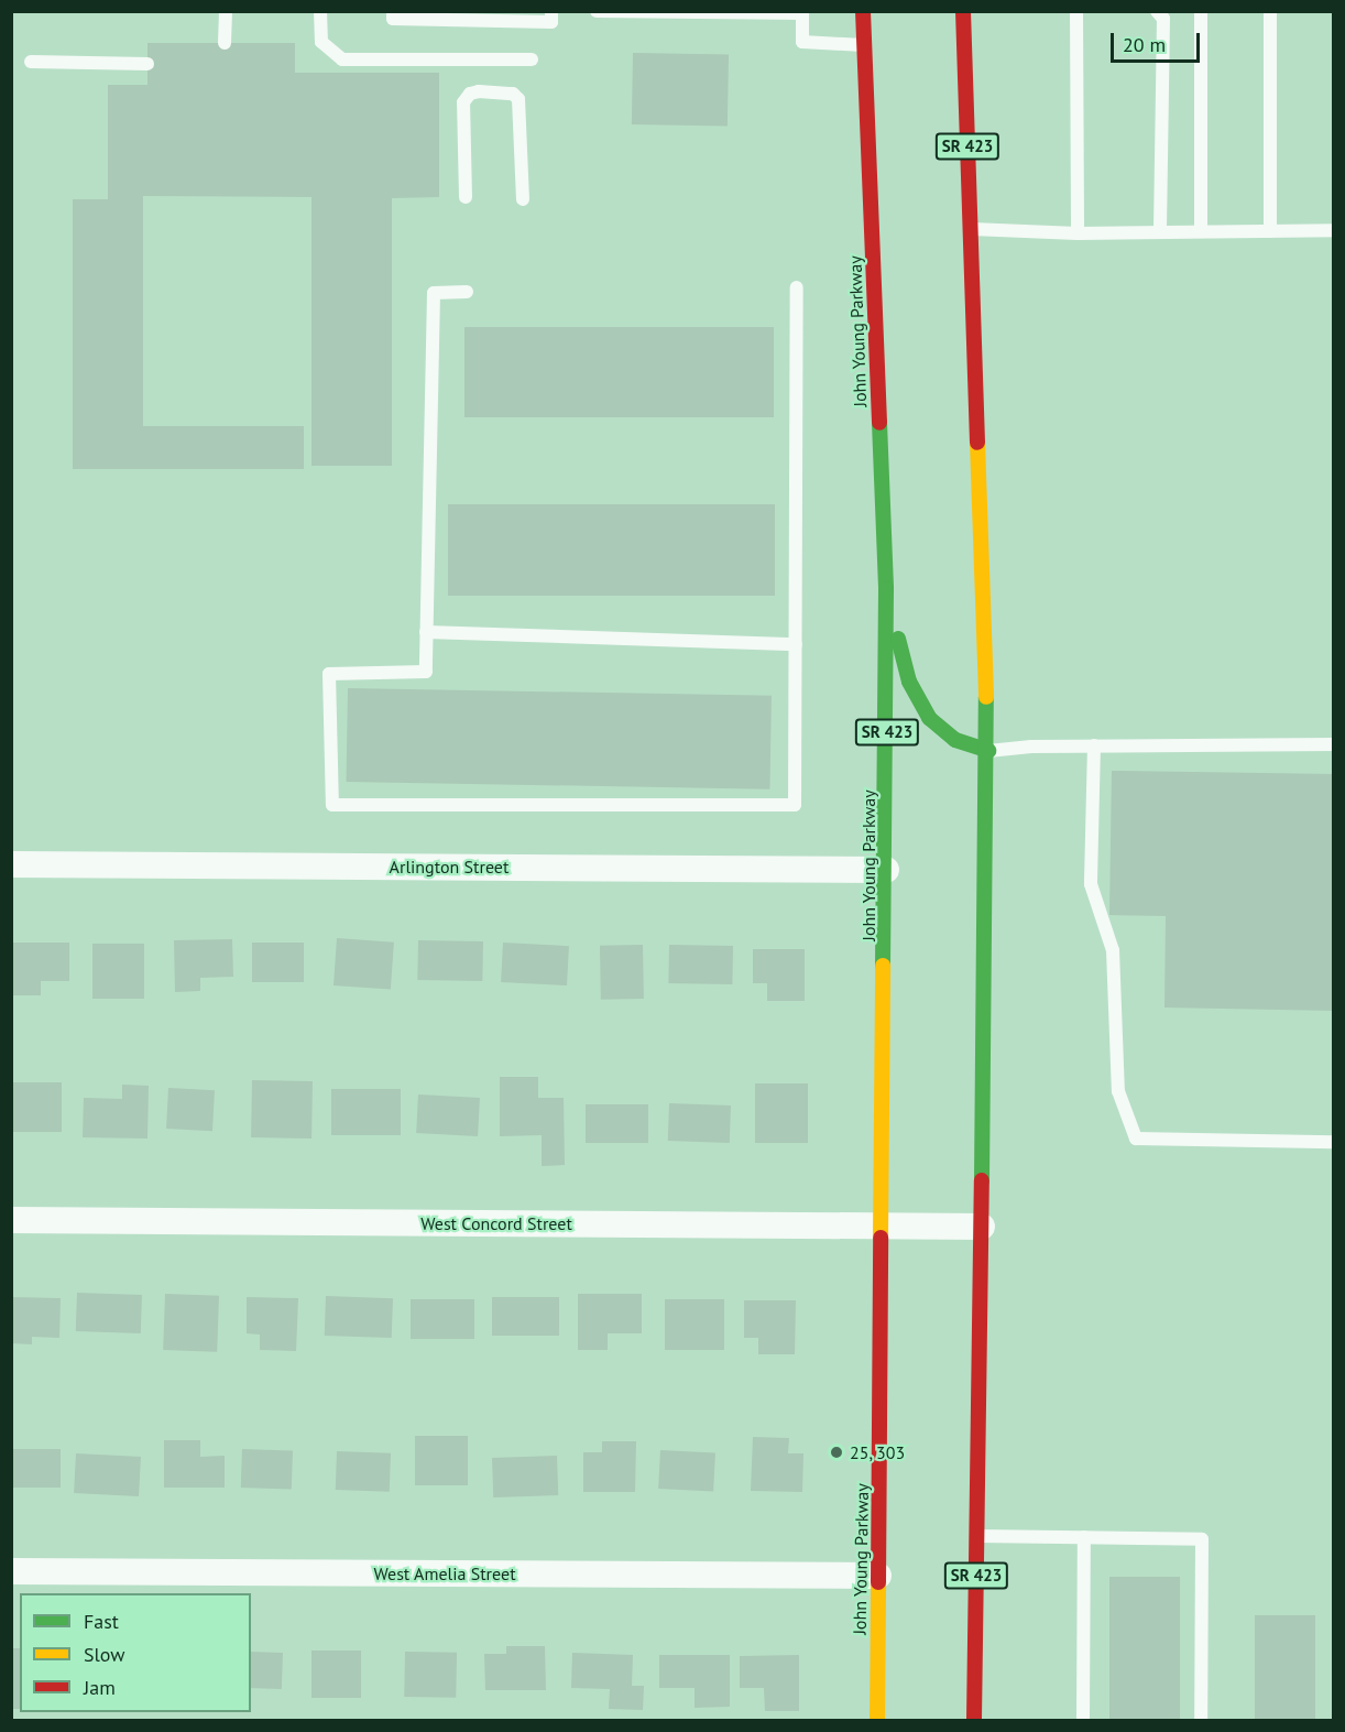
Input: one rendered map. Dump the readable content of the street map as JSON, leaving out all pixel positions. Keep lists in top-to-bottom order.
{
  "streets": {
    "main road": ["SR 423", "John Young Parkway"],
    "street": ["Arlington Street", "West Concord Street", "West Amelia Street"]
  },
  "crossings": [
    ["SR 423", "West Concord Street"],
    ["John Young Parkway", "Arlington Street"],
    ["John Young Parkway", "West Concord Street"],
    ["John Young Parkway", "West Amelia Street"]
  ],
  "places": ["25, 303"],
  "legend": ["Fast", "Slow", "Jam"],
  "scale_bar": "20 m"
}
